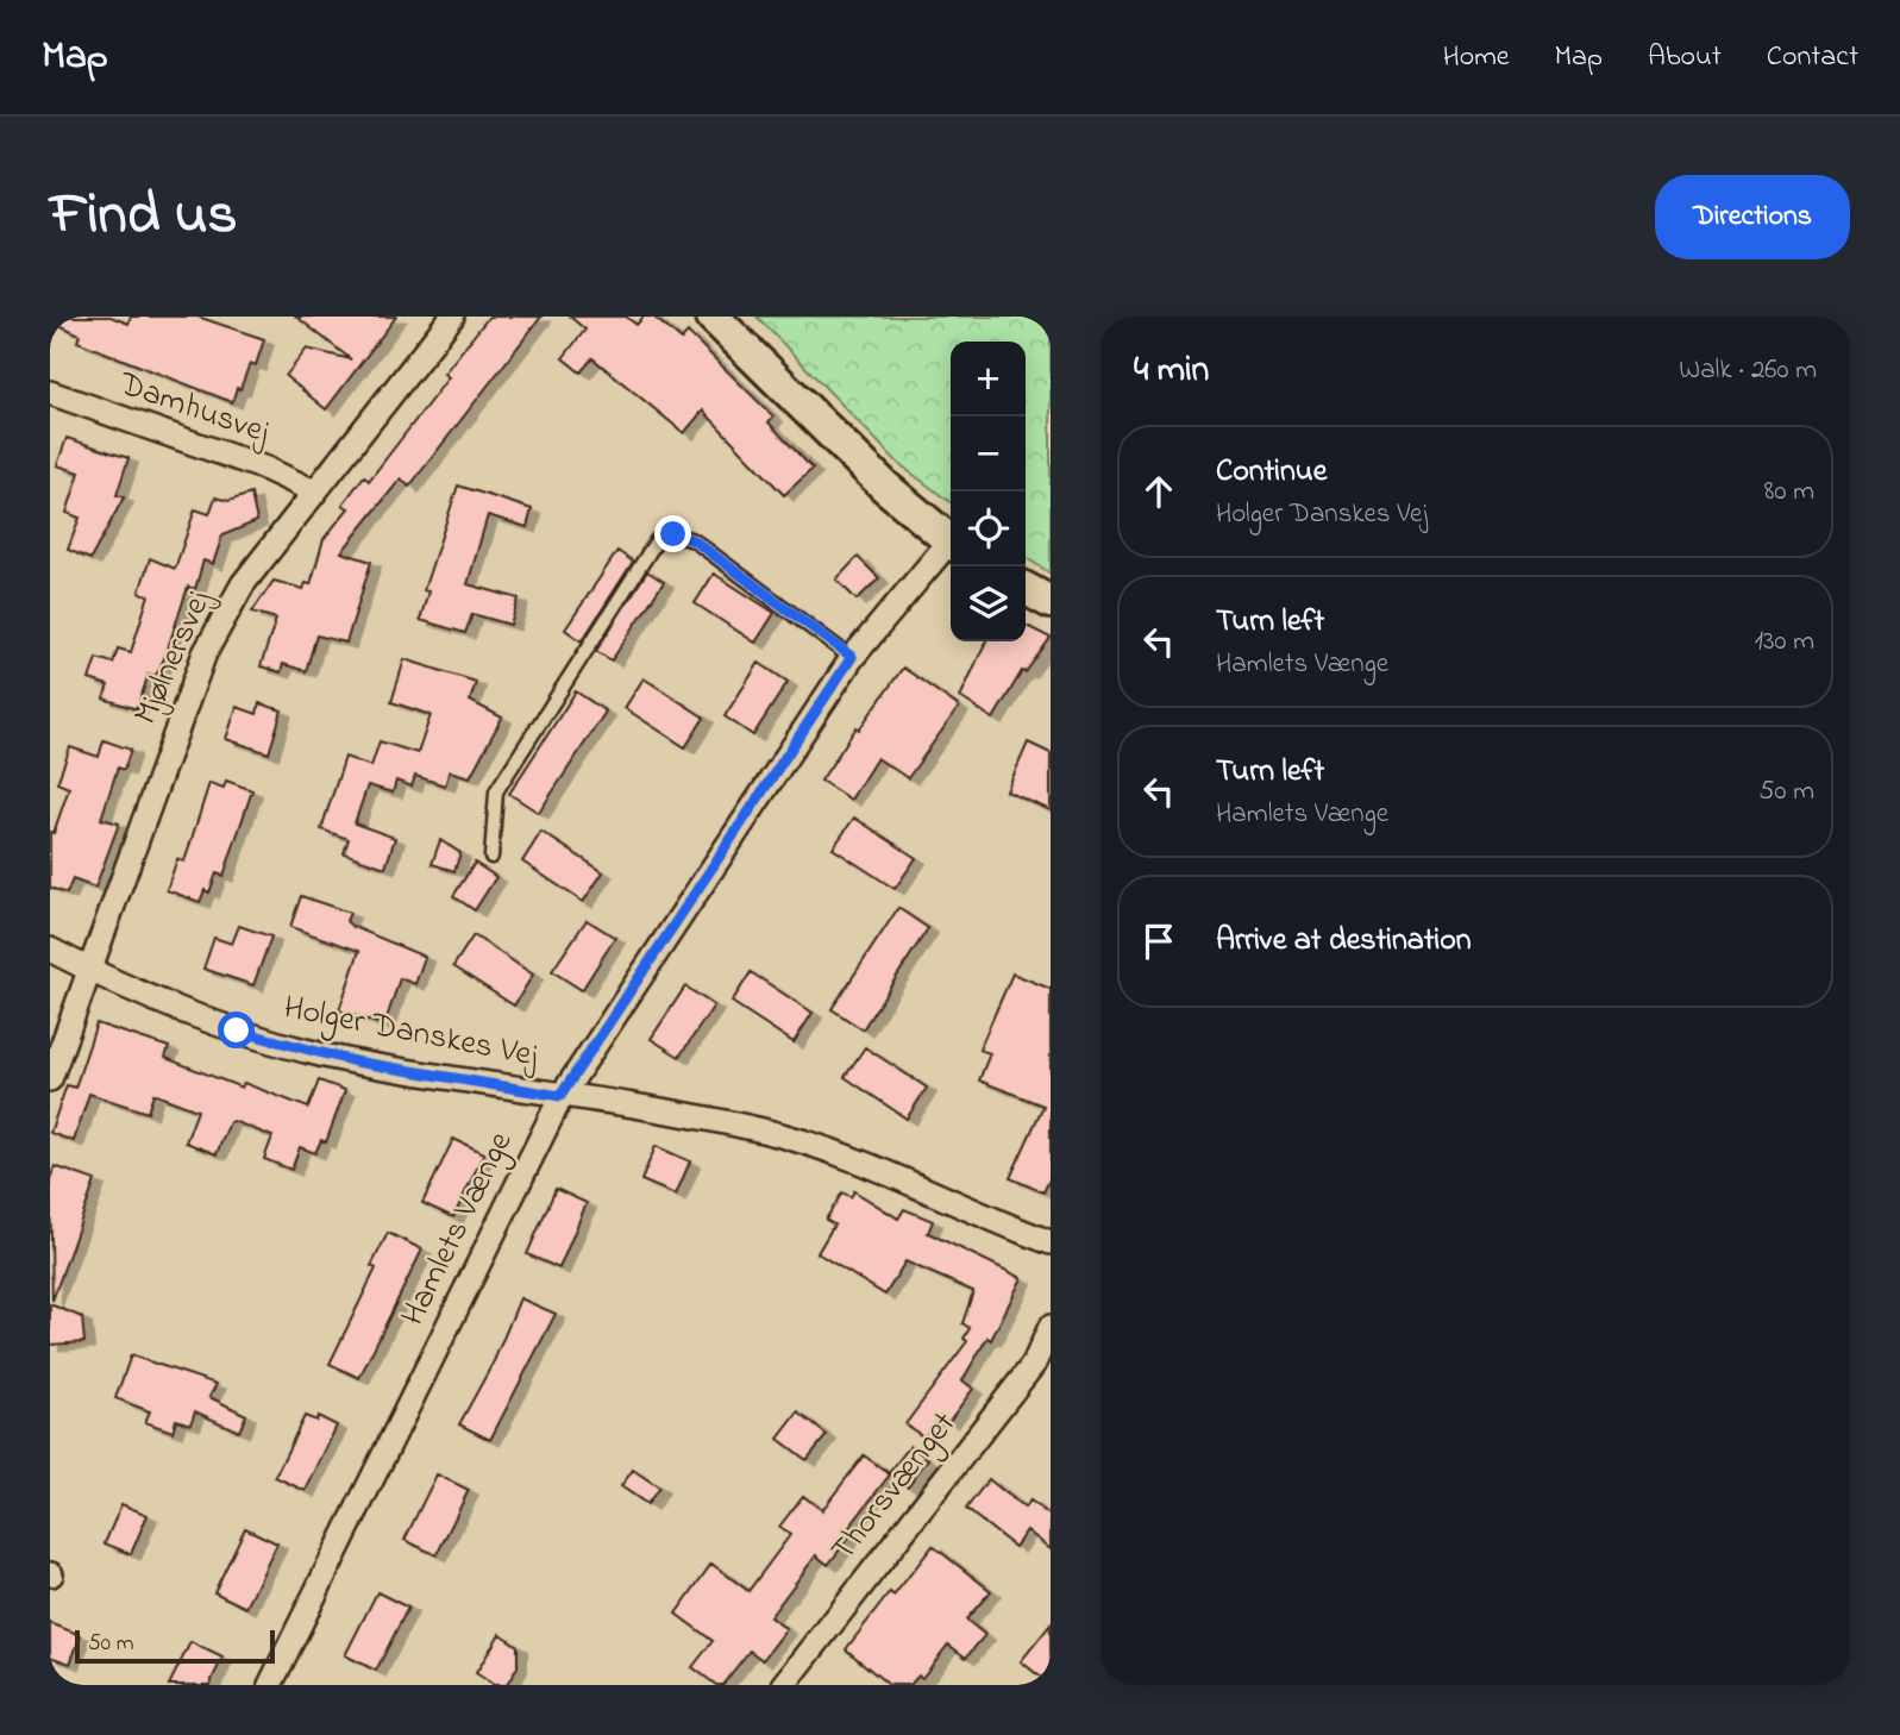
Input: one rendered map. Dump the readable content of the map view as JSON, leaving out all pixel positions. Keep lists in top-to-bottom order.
{
  "streets": {
    "street": [
      "Damhusvej",
      "Mjølnersvej",
      "Holger Danskes Vej",
      "Hamlets Vænge",
      "Thorsvænget"
    ]
  },
  "crossings": [
    ["Damhusvej", "Mjølnersvej"],
    ["Mjølnersvej", "Holger Danskes Vej"],
    ["Holger Danskes Vej", "Hamlets Vænge"]
  ],
  "scale_bar": "50 m",
  "page": {
    "header": "Map",
    "nav": [
      "Home",
      "Map",
      "About",
      "Contact"
    ],
    "title": "Find us",
    "buttons": "Directions",
    "heading": ["4 min", "Walk · 260 m"],
    "map_buttons": ["+", "−"],
    "list": [
      ["Continue", "Holger Danskes Vej", "80 m"],
      ["Turn left", "Hamlets Vænge", "130 m"],
      ["Turn left", "Hamlets Vænge", "50 m"],
      "Arrive at destination"
    ],
    "scale": "50 m"
  }
}
